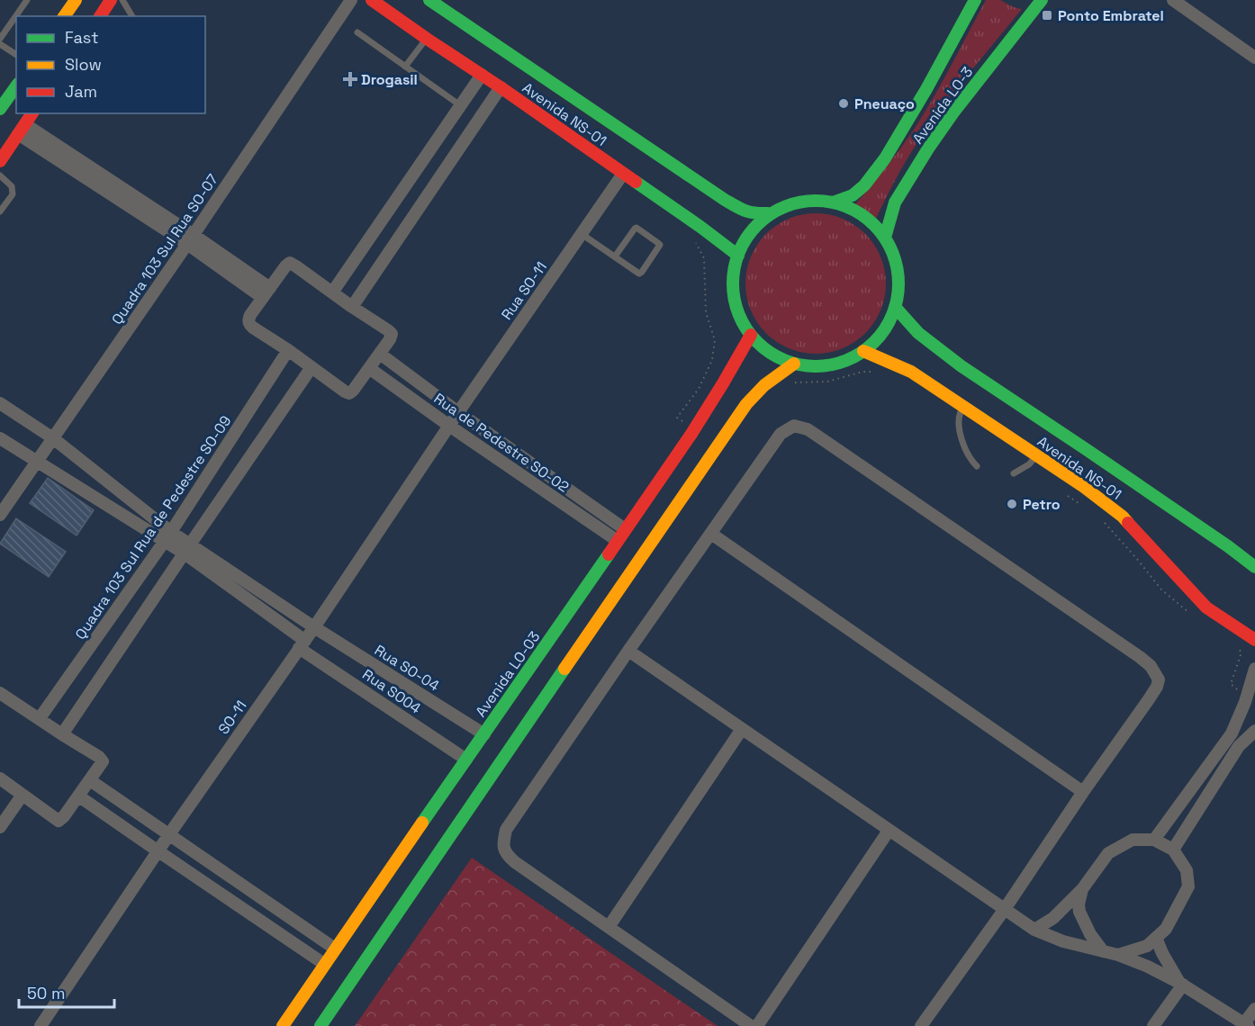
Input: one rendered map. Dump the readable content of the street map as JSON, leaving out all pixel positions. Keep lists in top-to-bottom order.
{
  "streets": {
    "street": [
      "Avenida LO-3",
      "Avenida NS-01",
      "Quadra 103 Sul Rua SO-07",
      "Rua SO-11",
      "Rua de Pedestre SO-02",
      "Quadra 103 Sul Rua de Pedestre SO-09",
      "Rua SO-04",
      "Avenida LO-03",
      "Rua SO04",
      "SO-11"
    ]
  },
  "crossings": [
    ["Avenida LO-3", "Avenida NS-01"],
    ["Avenida LO-3", "Avenida LO-03"],
    ["Avenida NS-01", "Rua SO-11"],
    ["Avenida NS-01", "Avenida LO-03"],
    ["Rua SO-11", "Rua de Pedestre SO-02"],
    ["Rua SO-11", "SO-11"],
    ["Rua de Pedestre SO-02", "Avenida LO-03"],
    ["Rua de Pedestre SO-02", "SO-11"],
    ["Rua SO-04", "Avenida LO-03"],
    ["Rua SO-04", "Rua SO04"],
    ["Rua SO-04", "SO-11"],
    ["Avenida LO-03", "Rua SO04"],
    ["Rua SO04", "SO-11"]
  ],
  "places": {
    "transit": ["Ponto Embratel"],
    "health": ["Drogasil"],
    "other": ["Pneuaço", "Petro"]
  },
  "legend": ["Fast", "Slow", "Jam"],
  "scale_bar": "50 m"
}
